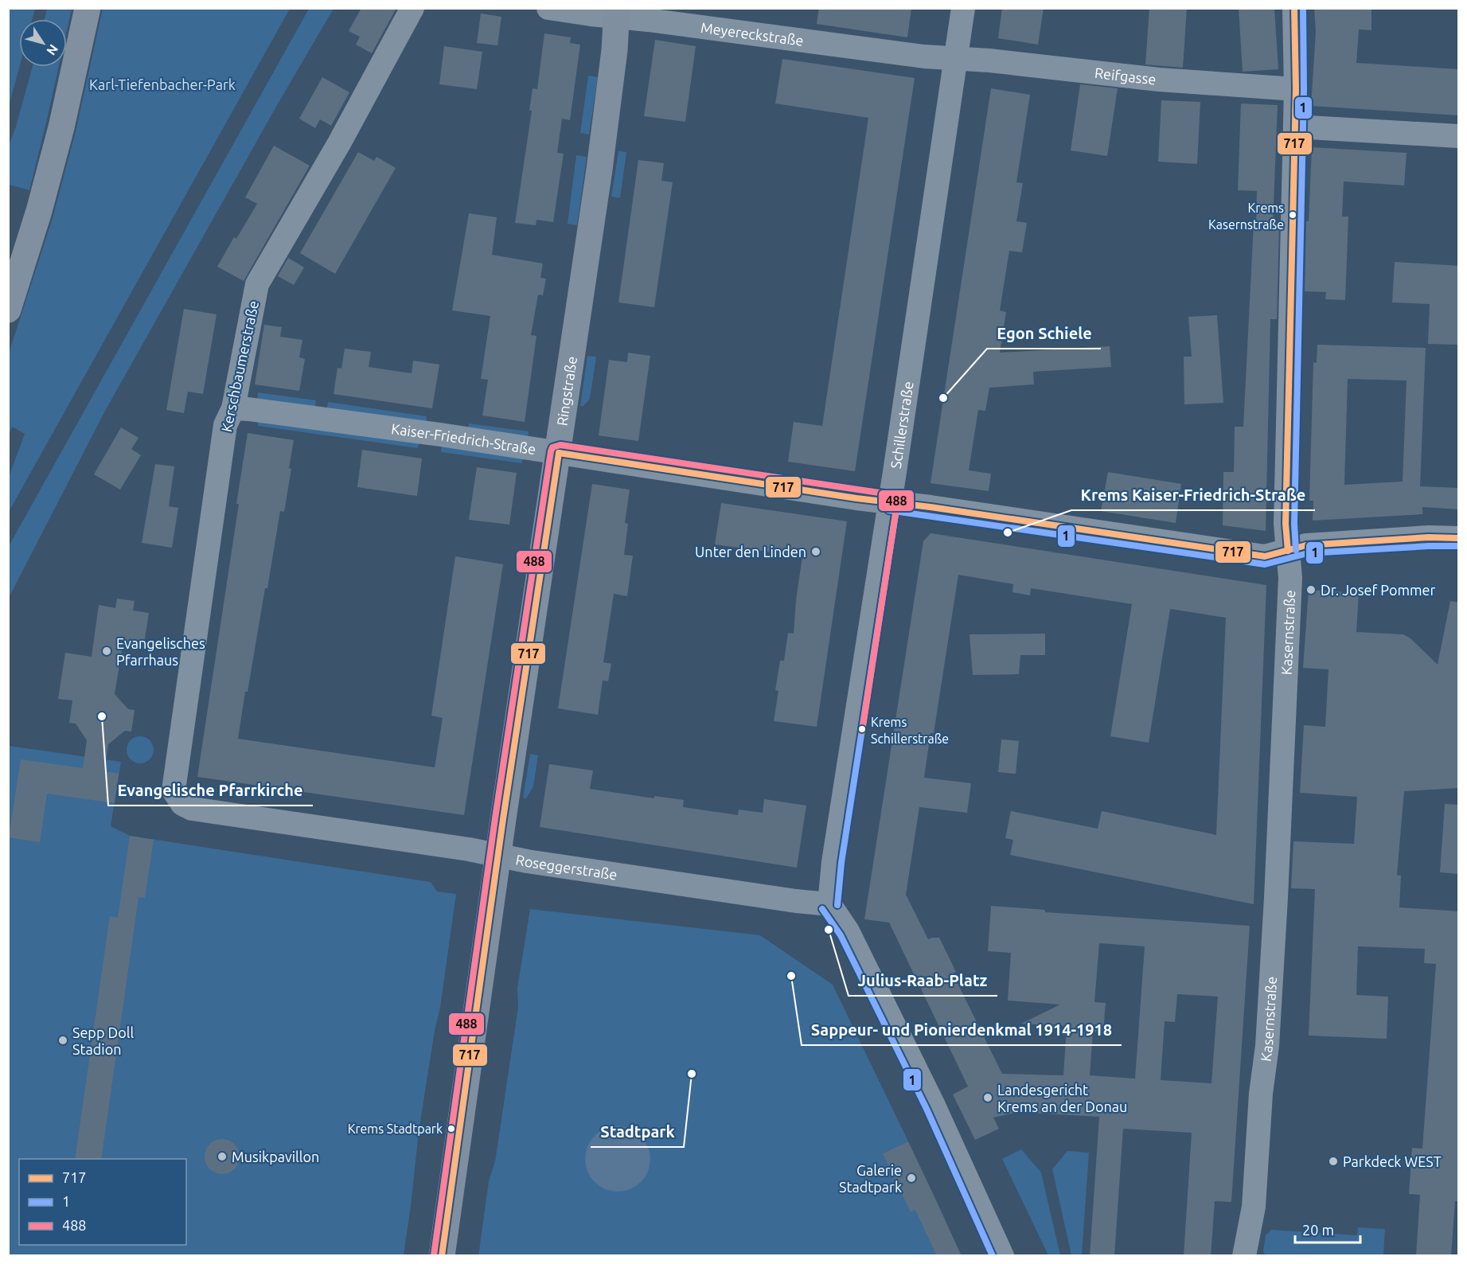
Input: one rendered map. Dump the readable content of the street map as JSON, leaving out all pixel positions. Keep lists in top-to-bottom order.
{
  "streets": {
    "main road": ["Ringstraße"],
    "street": [
      "Meyereckstraße",
      "Reifgasse",
      "Kerschbaumerstraße",
      "Schillerstraße",
      "Kaiser-Friedrich-Straße",
      "Kasernstraße",
      "Roseggerstraße"
    ]
  },
  "crossings": [
    ["Meyereckstraße", "Reifgasse"],
    ["Meyereckstraße", "Ringstraße"],
    ["Meyereckstraße", "Schillerstraße"],
    ["Reifgasse", "Schillerstraße"],
    ["Reifgasse", "Kasernstraße"],
    ["Kerschbaumerstraße", "Kaiser-Friedrich-Straße"],
    ["Kerschbaumerstraße", "Roseggerstraße"],
    ["Ringstraße", "Kaiser-Friedrich-Straße"],
    ["Ringstraße", "Roseggerstraße"],
    ["Schillerstraße", "Kaiser-Friedrich-Straße"],
    ["Schillerstraße", "Roseggerstraße"],
    ["Kaiser-Friedrich-Straße", "Kasernstraße"]
  ],
  "parks": ["Karl-Tiefenbacher-Park"],
  "places": [
    "Krems Kasernstraße",
    "Egon Schiele",
    "Krems Kaiser-Friedrich-Straße",
    "Unter den Linden",
    "Dr. Josef Pommer",
    "Evangelisches Pfarrhaus",
    "Evangelische Pfarrkirche",
    "Krems Schillerstraße",
    "Julius-Raab-Platz",
    "Sappeur- und Pionierdenkmal 1914-1918",
    "Sepp Doll Stadion",
    "Stadtpark",
    "Landesgericht Krems an der Donau",
    "Krems Stadtpark",
    "Musikpavillon",
    "Parkdeck WEST",
    "Galerie Stadtpark"
  ],
  "lines": ["transit line 717", "transit line 1", "transit line 488"],
  "legend": ["717", "1", "488"],
  "scale_bar": "20 m",
  "north": "bottom right"
}
